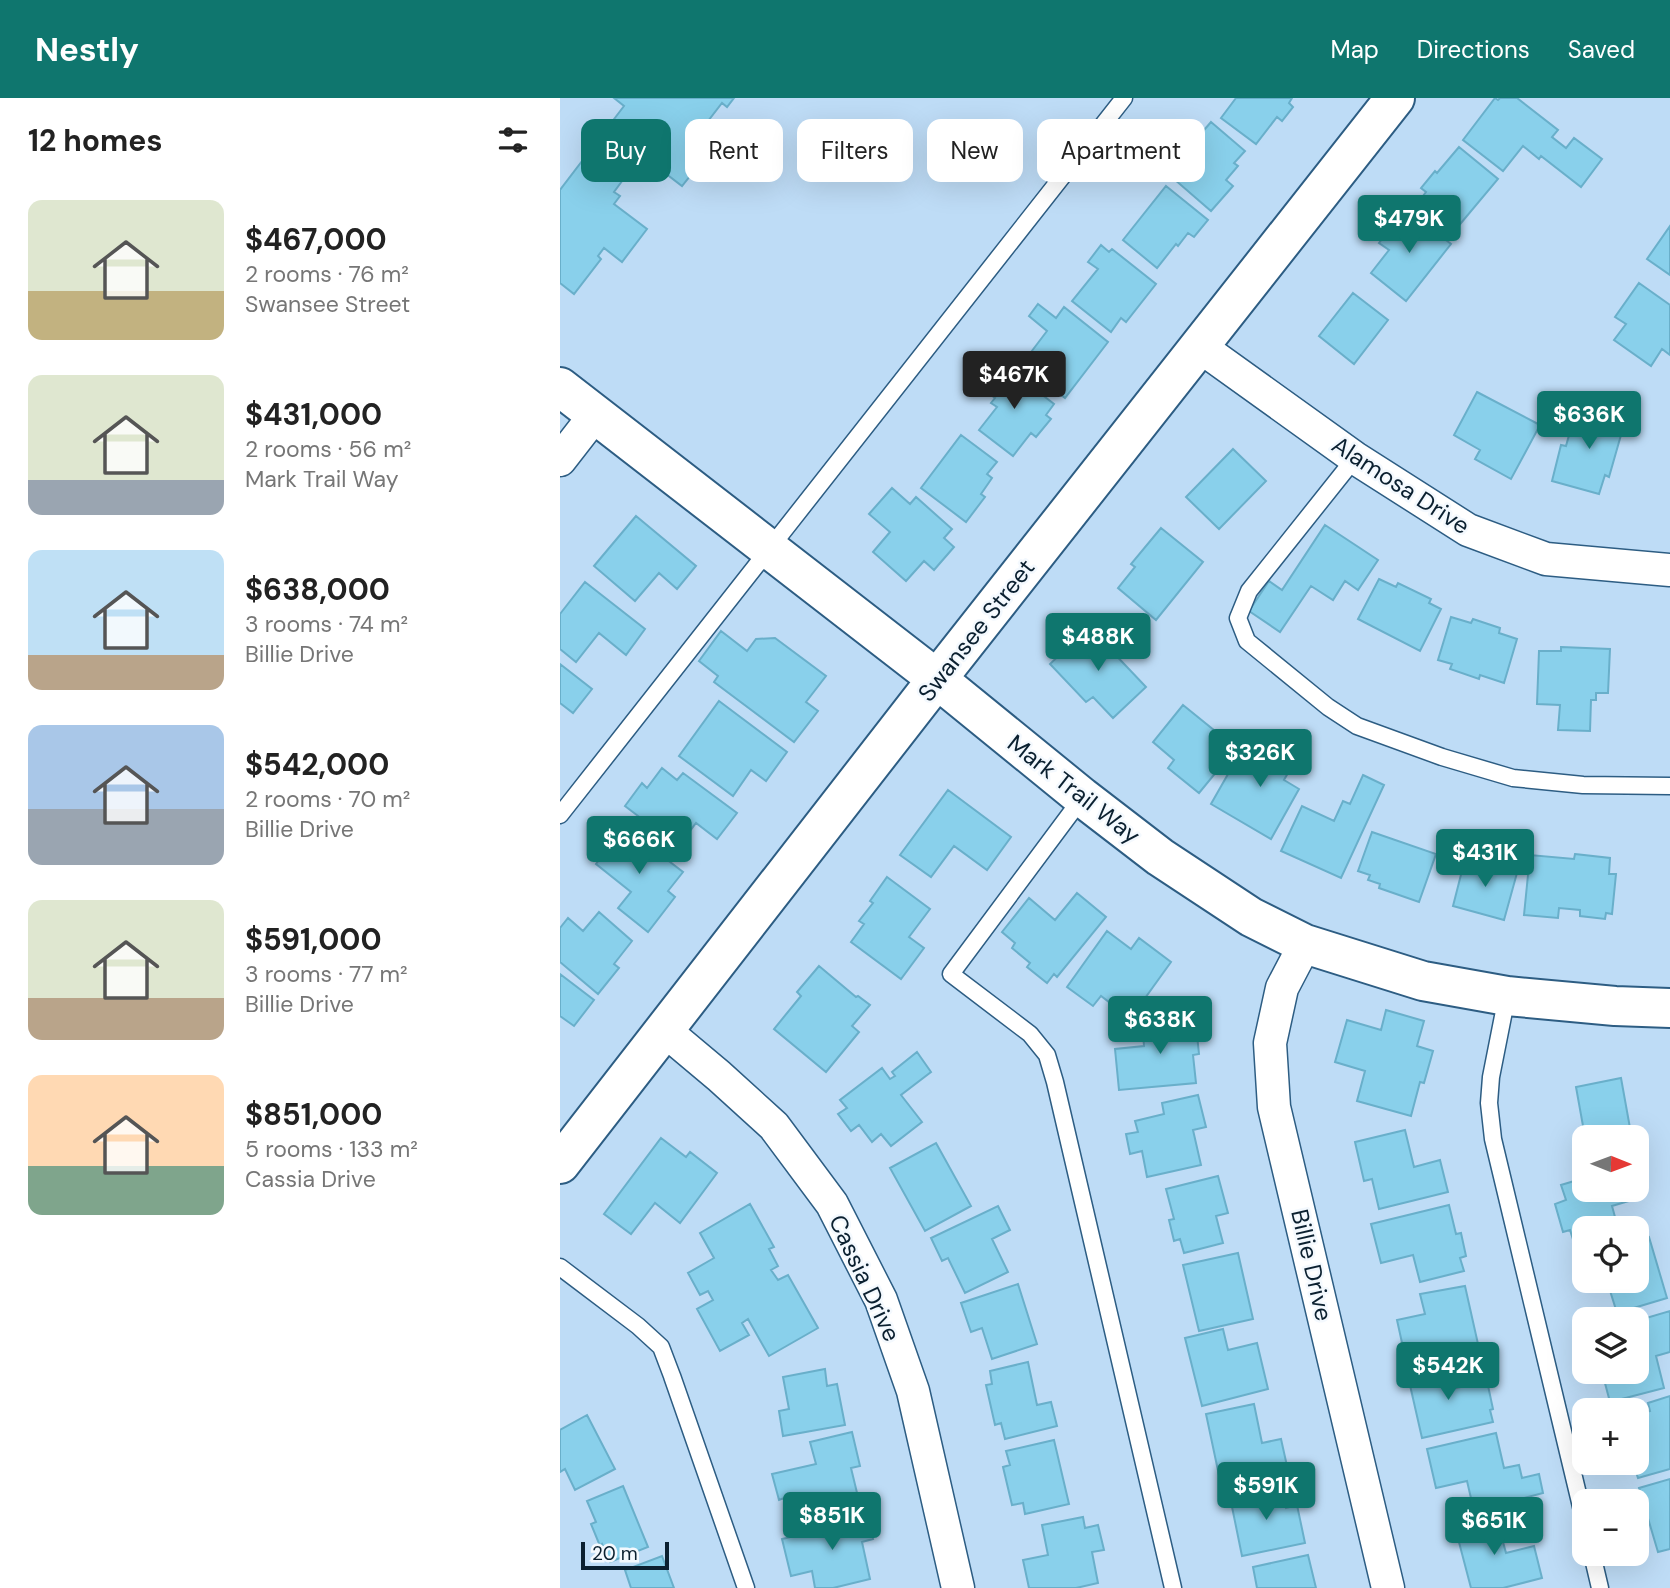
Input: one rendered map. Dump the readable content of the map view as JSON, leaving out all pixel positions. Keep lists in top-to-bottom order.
{
  "streets": {
    "street": [
      "Alamosa Drive",
      "Swansee Street",
      "Mark Trail Way",
      "Billie Drive",
      "Cassia Drive"
    ]
  },
  "crossings": [
    ["Alamosa Drive", "Swansee Street"],
    ["Swansee Street", "Mark Trail Way"],
    ["Swansee Street", "Cassia Drive"],
    ["Mark Trail Way", "Billie Drive"]
  ],
  "scale_bar": "20 m",
  "north": "right",
  "page": {
    "header": "Nestly",
    "nav": ["Map", "Directions", "Saved"],
    "heading": "12 homes",
    "chip": [
      "Buy",
      "Rent",
      "Filters",
      "New",
      "Apartment"
    ],
    "list": [
      {
        "name": "$467,000",
        "note": "2 rooms · 76 m² · Swansee Street"
      },
      {
        "name": "$431,000",
        "note": "2 rooms · 56 m² · Mark Trail Way"
      },
      {
        "name": "$638,000",
        "note": "3 rooms · 74 m² · Billie Drive"
      },
      {
        "name": "$542,000",
        "note": "2 rooms · 70 m² · Billie Drive"
      },
      {
        "name": "$591,000",
        "note": "3 rooms · 77 m² · Billie Drive"
      },
      {
        "name": "$851,000",
        "note": "5 rooms · 133 m² · Cassia Drive"
      }
    ],
    "price": [
      "$479K",
      "$467K",
      "$636K",
      "$488K",
      "$326K",
      "$666K",
      "$431K",
      "$638K",
      "$542K",
      "$591K",
      "$851K",
      "$651K"
    ],
    "map_buttons": ["+", "−"],
    "scale": "20 m"
  }
}
